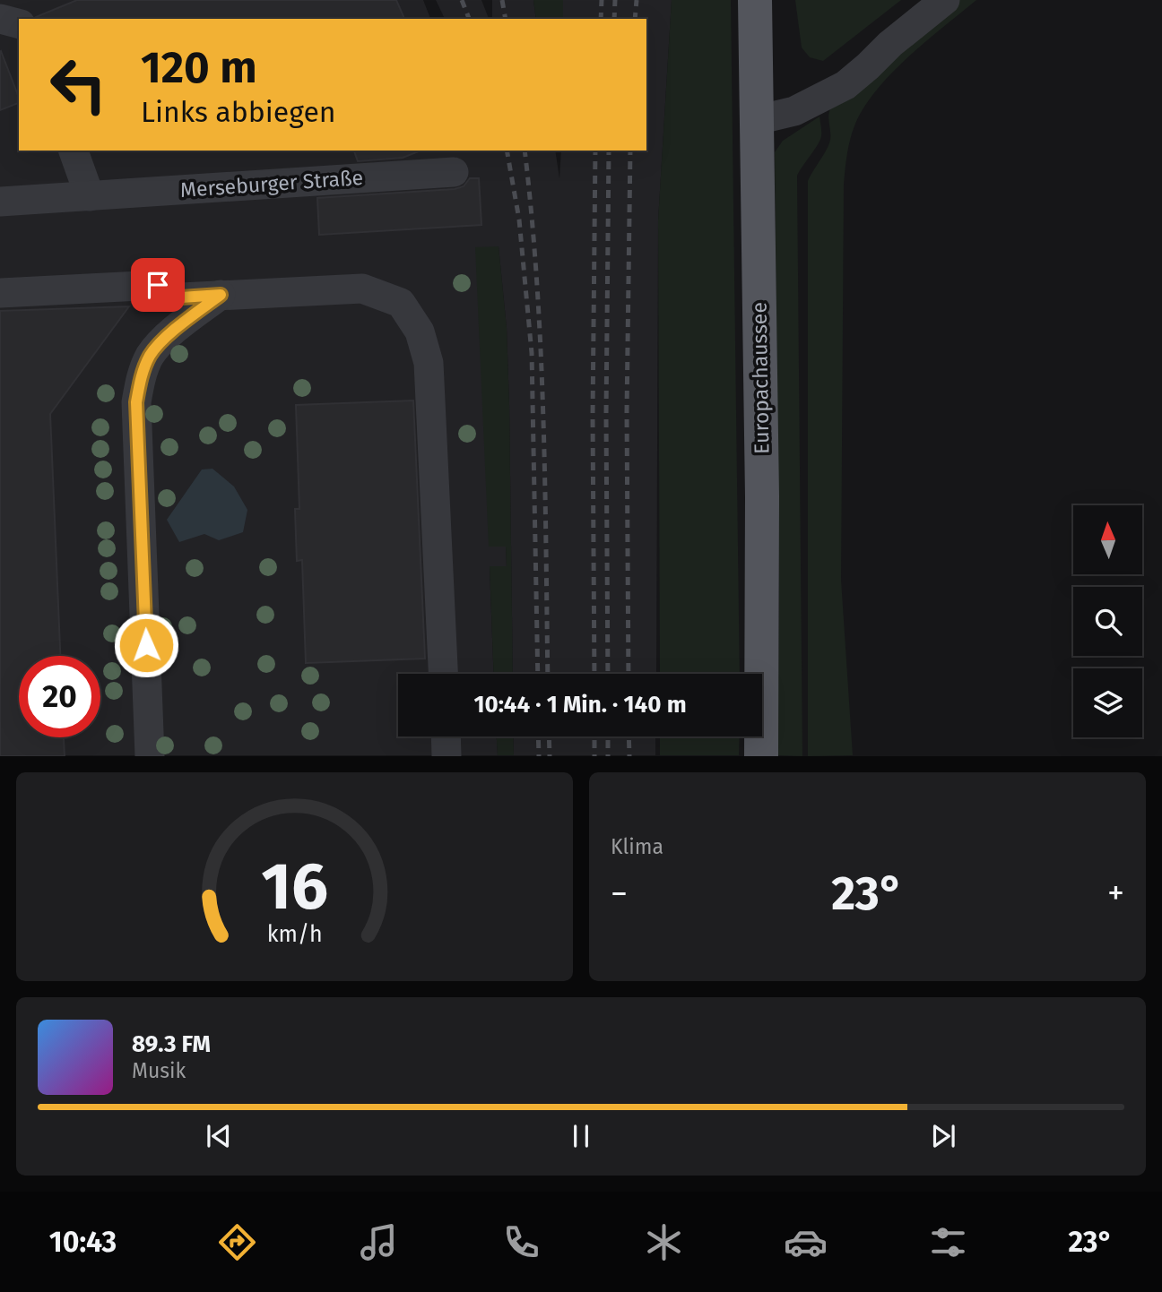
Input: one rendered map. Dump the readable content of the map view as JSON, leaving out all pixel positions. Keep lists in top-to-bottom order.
{
  "streets": {
    "main road": ["Europachaussee"],
    "lane": ["Merseburger Straße"]
  },
  "north": "top",
  "page": {
    "turn": ["120 m", "Links abbiegen"],
    "limit": "20",
    "trip": "10:44 · 1 Min. · 140 m",
    "tile": "Klima",
    "heat": ["−", "23°", "+"],
    "song": ["89.3 FM", "Musik"],
    "tabs": ["10:43", "23°"],
    "gauge": ["16", "km/h"]
  }
}
